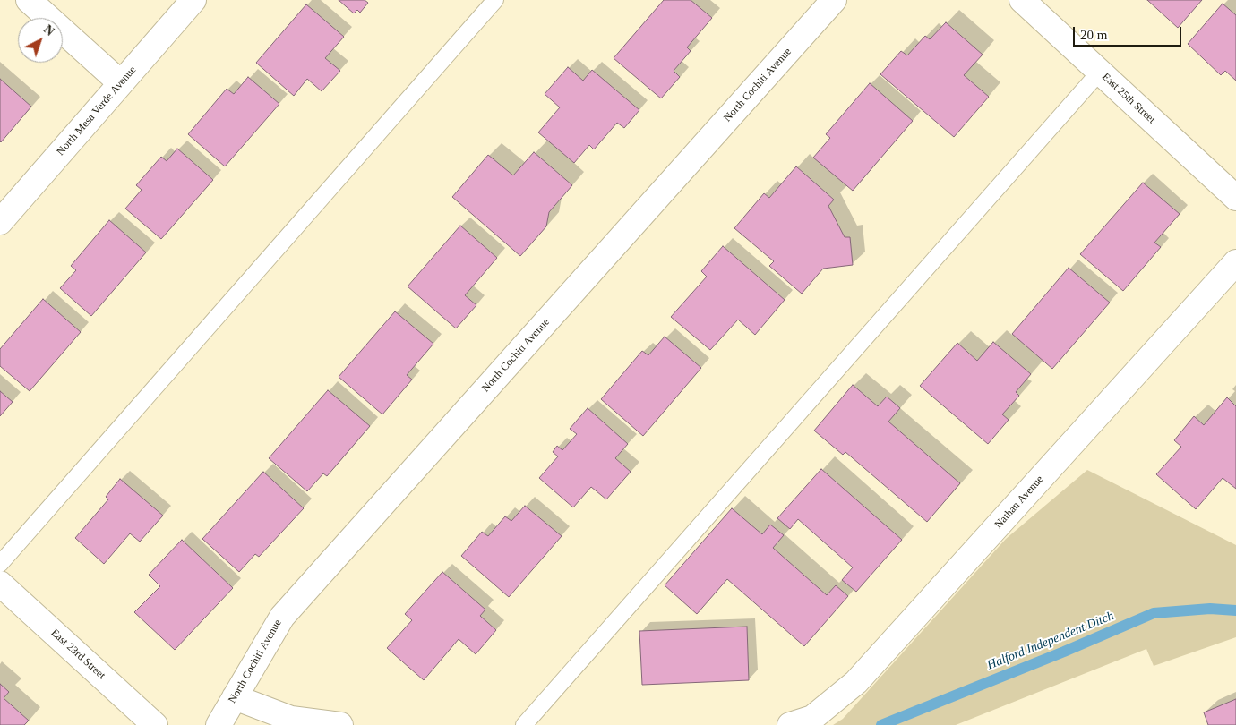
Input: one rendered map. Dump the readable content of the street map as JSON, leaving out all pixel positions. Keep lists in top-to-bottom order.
{
  "streets": {
    "street": [
      "North Cochiti Avenue",
      "East 25th Street",
      "North Mesa Verde Avenue",
      "Nathan Avenue",
      "East 23rd Street"
    ]
  },
  "water": ["Halford Independent Ditch"],
  "scale_bar": "20 m",
  "north": "top right"
}
